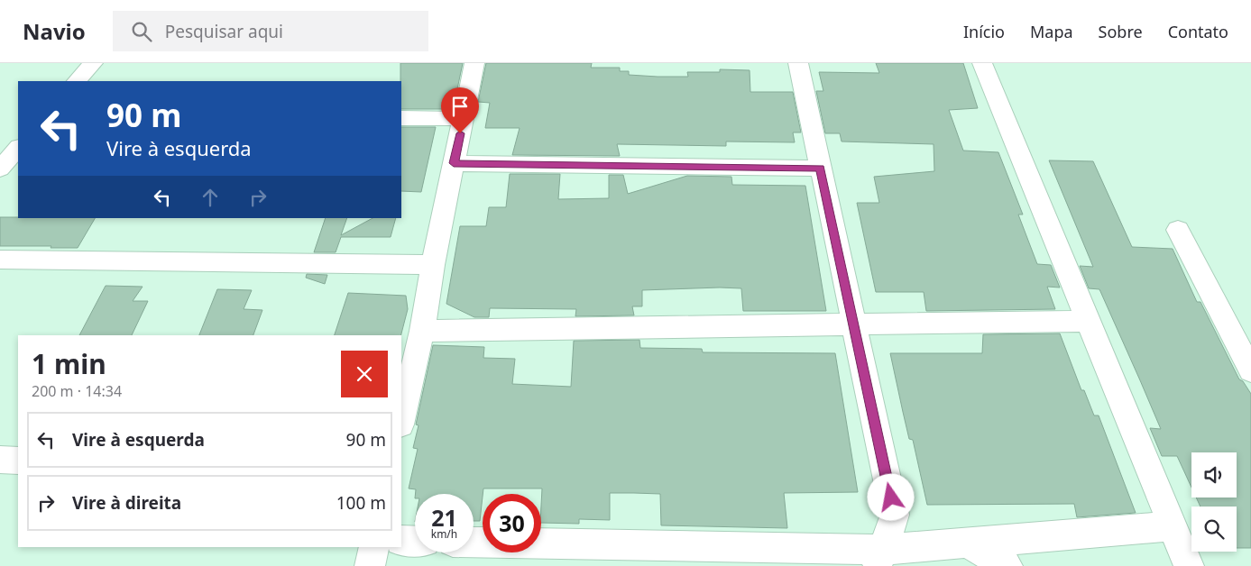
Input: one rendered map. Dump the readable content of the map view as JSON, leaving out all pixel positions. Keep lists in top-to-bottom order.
{
  "page": {
    "header": "Navio",
    "search": "Pesquisar aqui",
    "nav": [
      "Início",
      "Mapa",
      "Sobre",
      "Contato"
    ],
    "turn": ["90 m", "Vire à esquerda"],
    "heading": ["1 min", "200 m · 14:34"],
    "list": [
      {
        "name": "Vire à esquerda",
        "value": "90 m"
      },
      {
        "name": "Vire à direita",
        "value": "100 m"
      }
    ],
    "speed": "21 km/h",
    "limit": "30"
  }
}
